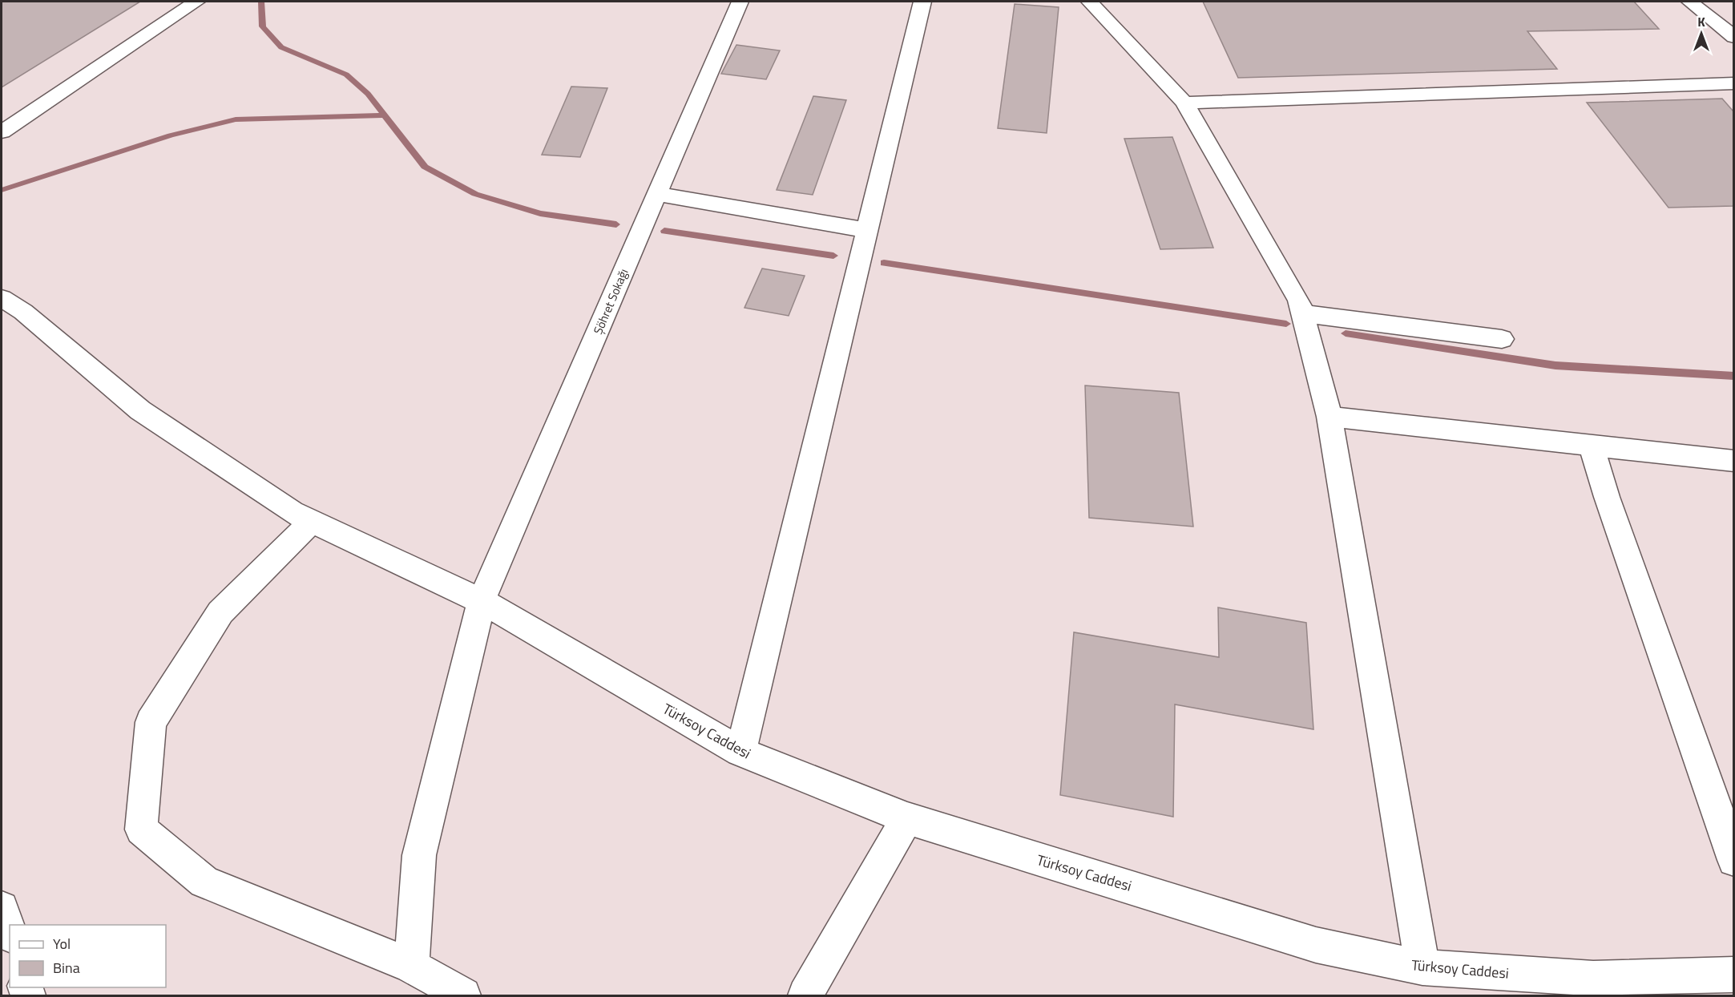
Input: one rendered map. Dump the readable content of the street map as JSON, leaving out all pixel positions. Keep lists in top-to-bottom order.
{
  "streets": {
    "street": ["Şöhret Sokağı", "Türksoy Caddesi"]
  },
  "crossings": [
    ["Şöhret Sokağı", "Türksoy Caddesi"]
  ],
  "legend": ["Yol", "Bina"],
  "north": "top"
}
